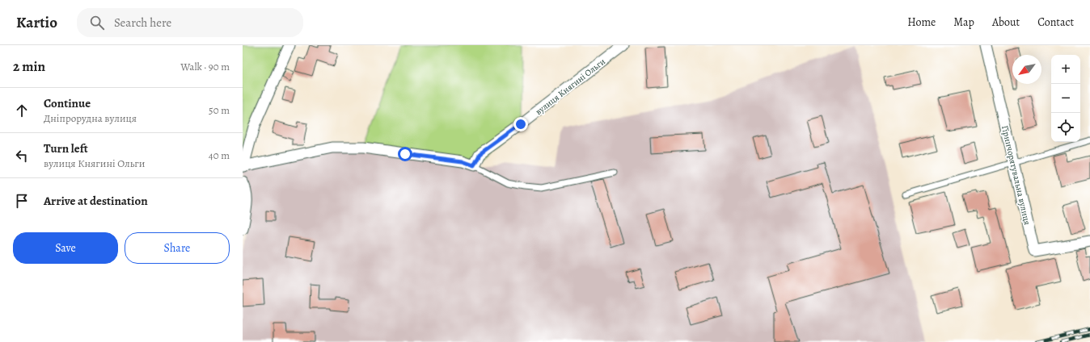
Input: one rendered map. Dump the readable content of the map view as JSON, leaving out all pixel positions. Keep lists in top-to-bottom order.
{
  "streets": {
    "street": ["вулиця Княгині Ольги", "Гірничорятувальна вулиця"]
  },
  "north": "bottom left",
  "page": {
    "header": "Kartio",
    "search": "Search here",
    "nav": [
      "Home",
      "Map",
      "About",
      "Contact"
    ],
    "heading": ["2 min", "Walk · 90 m"],
    "map_buttons": ["+", "−"],
    "list": [
      ["Continue", "Дніпрорудна вулиця", "50 m"],
      ["Turn left", "вулиця Княгині Ольги", "40 m"],
      "Arrive at destination"
    ],
    "buttons": ["Save", "Share"]
  }
}
